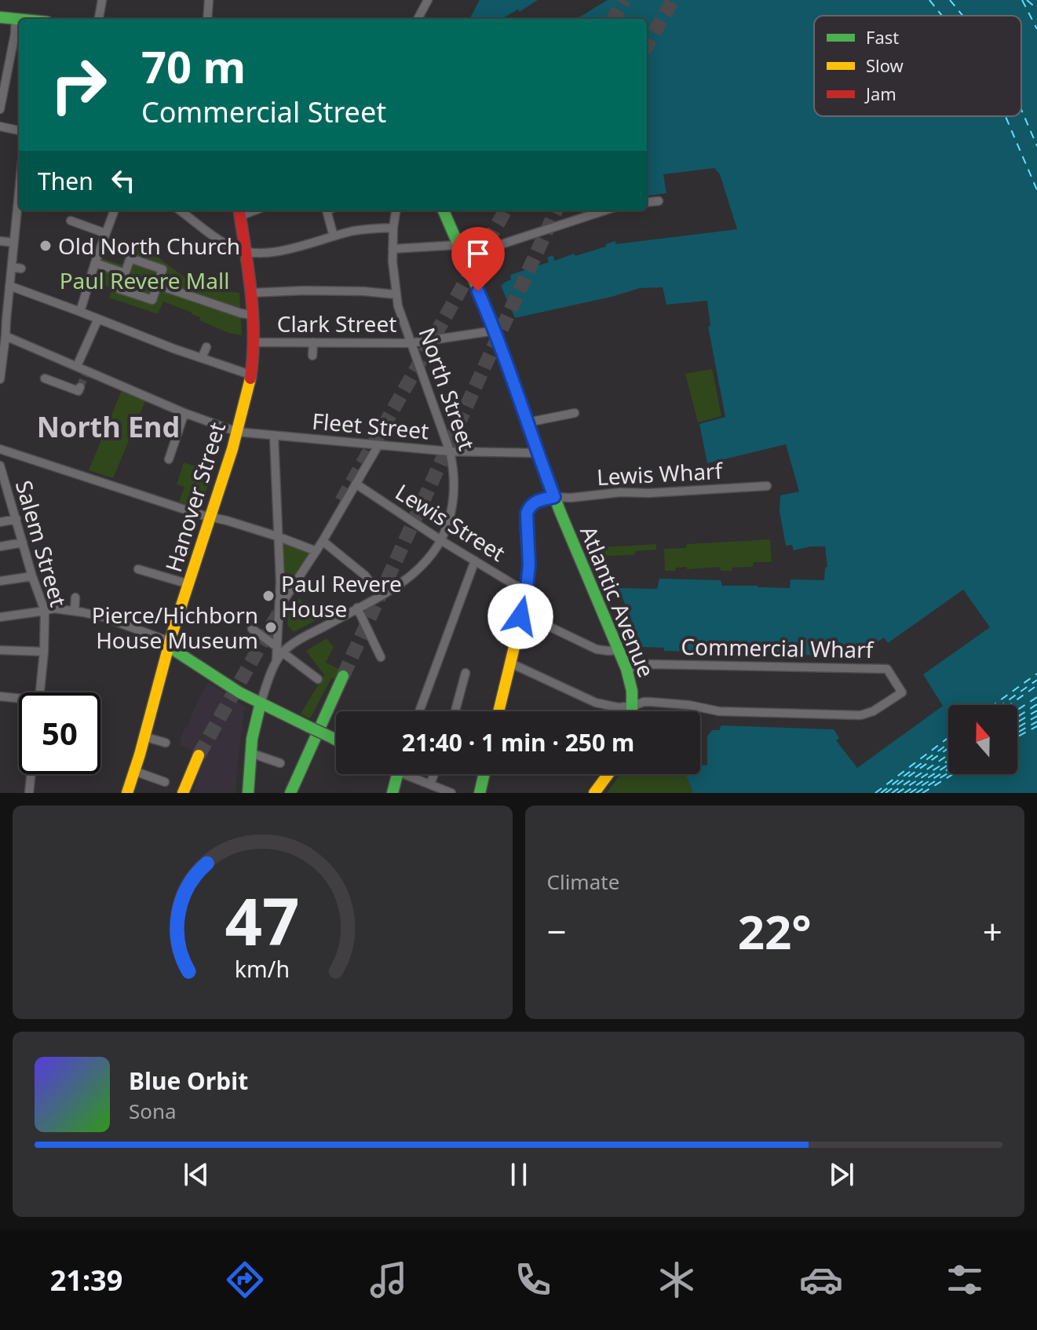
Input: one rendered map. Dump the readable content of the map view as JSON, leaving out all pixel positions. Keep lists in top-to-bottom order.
{
  "streets": {
    "main road": ["Hanover Street", "Atlantic Avenue"],
    "street": [
      "Clark Street",
      "North Street",
      "Fleet Street",
      "Lewis Wharf",
      "Lewis Street",
      "Salem Street",
      "Commercial Wharf"
    ]
  },
  "crossings": [
    ["Clark Street", "North Street"],
    ["Clark Street", "Hanover Street"],
    ["Clark Street", "Atlantic Avenue"],
    ["North Street", "Fleet Street"],
    ["North Street", "Lewis Street"],
    ["Fleet Street", "Hanover Street"],
    ["Fleet Street", "Atlantic Avenue"],
    ["Lewis Wharf", "Atlantic Avenue"],
    ["Atlantic Avenue", "Commercial Wharf"]
  ],
  "districts": ["North End"],
  "parks": ["Paul Revere Mall"],
  "places": ["Old North Church", "Paul Revere House", "Pierce/Hichborn House Museum"],
  "legend": ["Fast", "Slow", "Jam"],
  "north": "top",
  "page": {
    "turn": ["70 m", "Commercial Street"],
    "then": "Then",
    "limit": "50",
    "trip": "21:40 · 1 min · 250 m",
    "tile": "Climate",
    "heat": ["−", "22°", "+"],
    "song": ["Blue Orbit", "Sona"],
    "tabs": "21:39",
    "gauge": ["47", "km/h"]
  }
}
